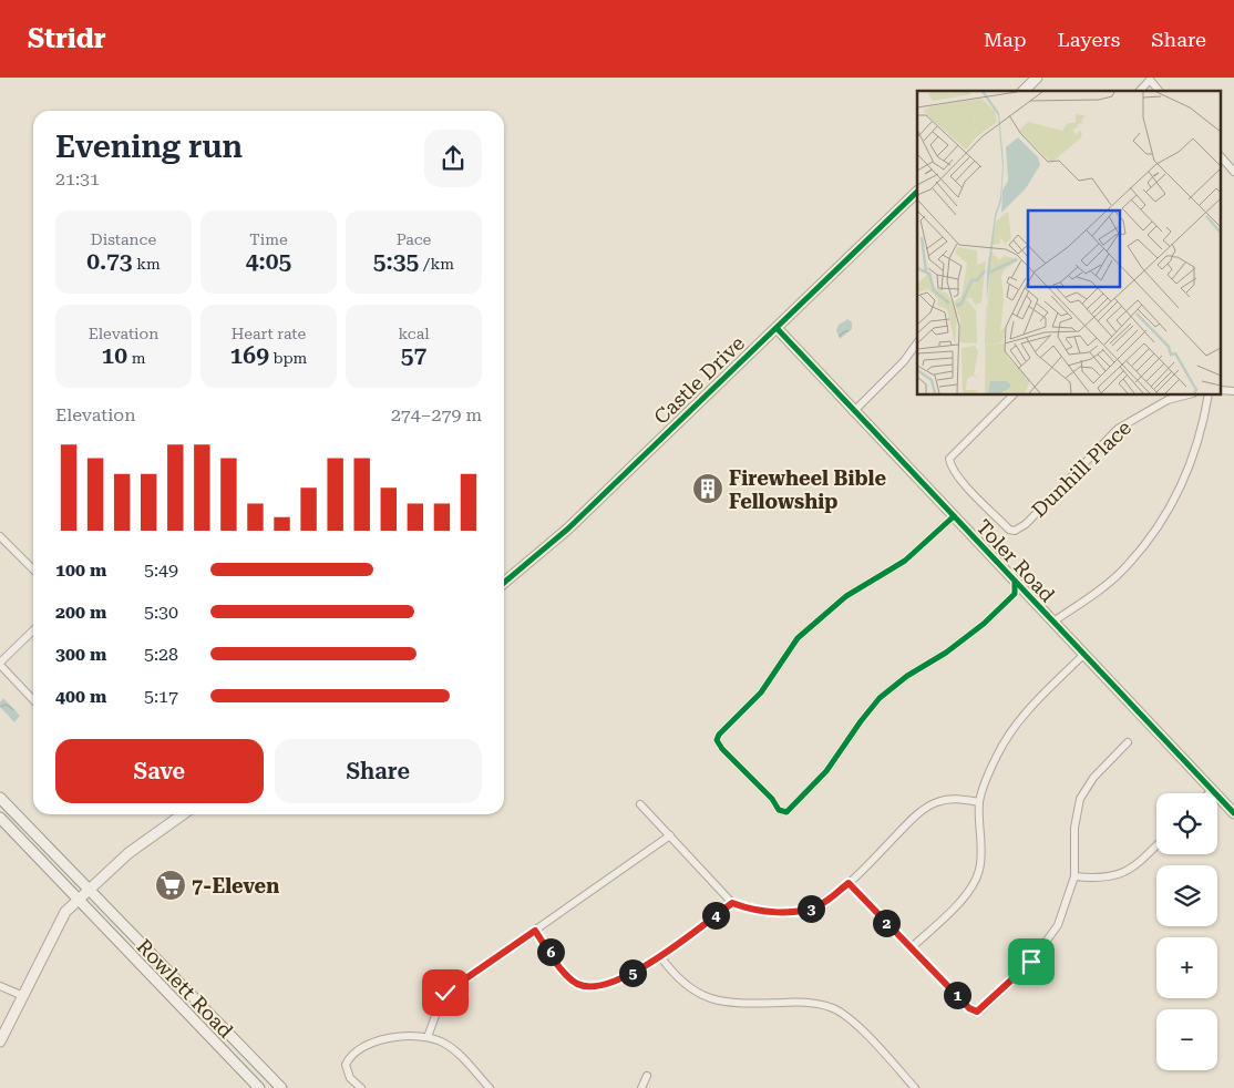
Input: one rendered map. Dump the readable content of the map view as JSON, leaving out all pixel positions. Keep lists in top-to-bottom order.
{
  "streets": {
    "street": [
      "Castle Drive",
      "Dunhill Place",
      "Toler Road",
      "Rowlett Road"
    ]
  },
  "crossings": [
    ["Castle Drive", "Toler Road"]
  ],
  "places": {
    "building": ["Firewheel Bible Fellowship"],
    "supermarket": ["7-Eleven"]
  },
  "page": {
    "header": "Stridr",
    "nav": ["Map", "Layers", "Share"],
    "heading": ["Evening run", "21:31"],
    "stats": [
      ["Distance", "0.73 km"],
      ["Time", "4:05"],
      ["Pace", "5:35 /km"],
      ["Elevation", "10 m"],
      ["Heart rate", "169 bpm"],
      ["kcal", "57"]
    ],
    "chart": ["Elevation", "274–279 m"],
    "list": [
      {
        "name": "100 m",
        "note": "5:49"
      },
      {
        "name": "200 m",
        "note": "5:30"
      },
      {
        "name": "300 m",
        "note": "5:28"
      },
      {
        "name": "400 m",
        "note": "5:17"
      }
    ],
    "buttons": ["Save", "Share"],
    "map_buttons": ["+", "−"],
    "pins": [
      "3",
      "4",
      "2",
      "6",
      "5",
      "1"
    ]
  }
}
